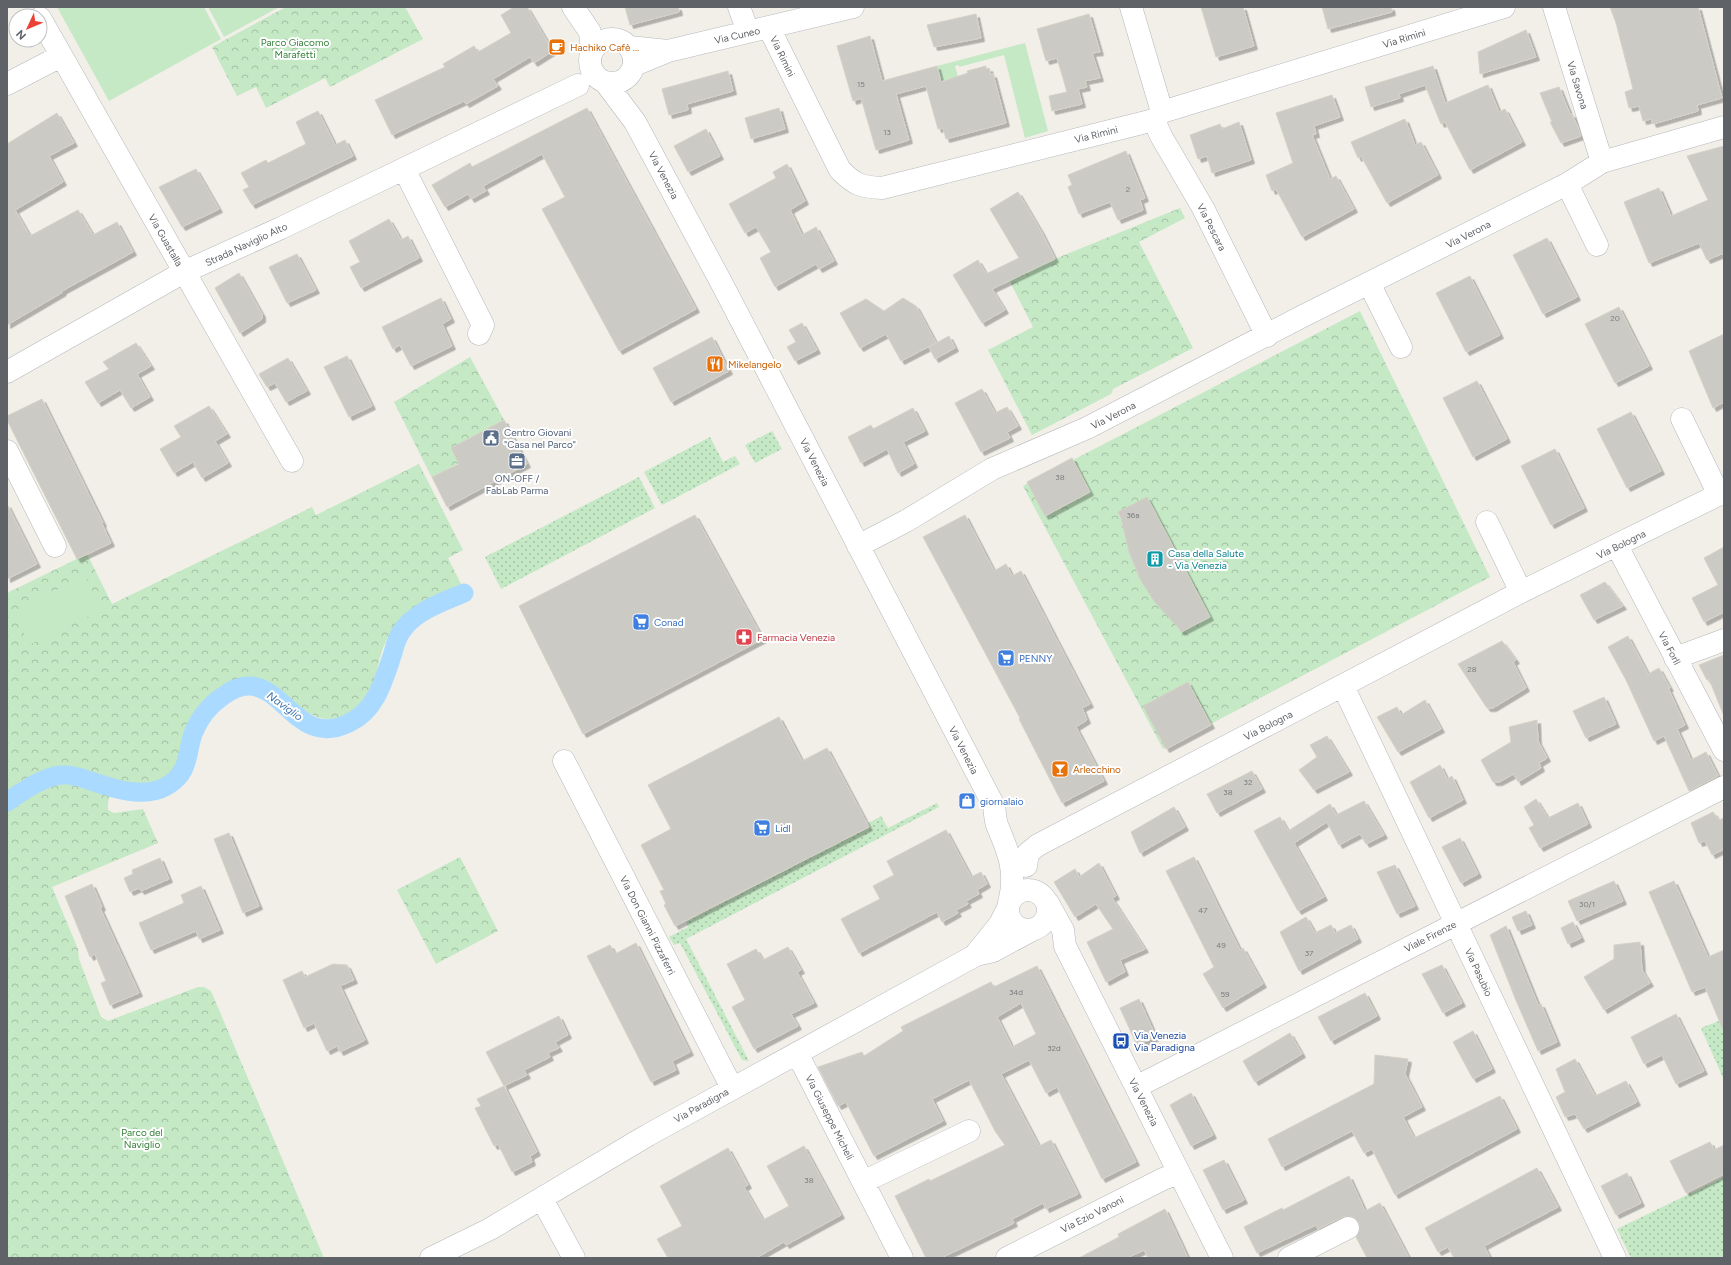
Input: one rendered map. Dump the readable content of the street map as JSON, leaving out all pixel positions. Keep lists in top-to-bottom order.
{
  "streets": {
    "street": [
      "Via Cuneo",
      "Via Rimini",
      "Via Savona",
      "Via Venezia",
      "Via Pescara",
      "Via Verona",
      "Via Guastalla",
      "Strada Naviglio Alto",
      "Via Bologna",
      "Via Forlì",
      "Via Don Gianni Pizzaferri",
      "Viale Firenze",
      "Via Pasubio",
      "Via Paradigna",
      "Via Giuseppe Micheli",
      "Via Ezio Vanoni"
    ]
  },
  "crossings": [
    ["Via Cuneo", "Via Rimini"],
    ["Via Cuneo", "Via Venezia"],
    ["Via Cuneo", "Strada Naviglio Alto"],
    ["Via Rimini", "Via Pescara"],
    ["Via Savona", "Via Verona"],
    ["Via Venezia", "Via Verona"],
    ["Via Venezia", "Strada Naviglio Alto"],
    ["Via Venezia", "Via Bologna"],
    ["Via Venezia", "Viale Firenze"],
    ["Via Venezia", "Via Paradigna"],
    ["Via Venezia", "Via Ezio Vanoni"],
    ["Via Pescara", "Via Verona"],
    ["Via Guastalla", "Strada Naviglio Alto"],
    ["Via Bologna", "Via Forlì"],
    ["Via Bologna", "Via Pasubio"],
    ["Via Don Gianni Pizzaferri", "Via Paradigna"],
    ["Viale Firenze", "Via Pasubio"],
    ["Via Paradigna", "Via Giuseppe Micheli"]
  ],
  "water": ["Naviglio"],
  "parks": ["Parco Giacomo Marafetti", "Parco del Naviglio"],
  "places": {
    "cafe": ["Hachiko Cafè ..."],
    "restaurant": ["Mikelangelo"],
    "public building": ["Centro Giovani \"Casa nel Parco\""],
    "office": ["ON-OFF / FabLab Parma"],
    "building": ["Casa della Salute - Via Venezia"],
    "supermarket": ["Conad", "PENNY", "Lidl"],
    "pharmacy": ["Farmacia Venezia"],
    "bar": ["Arlecchino"],
    "shop": ["giornalaio"],
    "bus stop": ["Via Venezia Via Paradigna"]
  },
  "house_numbers": [
    "15",
    "13",
    "2",
    "20",
    "38",
    "36a",
    "28",
    "32",
    "38",
    "30/1",
    "47",
    "49",
    "37",
    "34d",
    "59",
    "32d",
    "38"
  ],
  "north": "bottom left"
}
